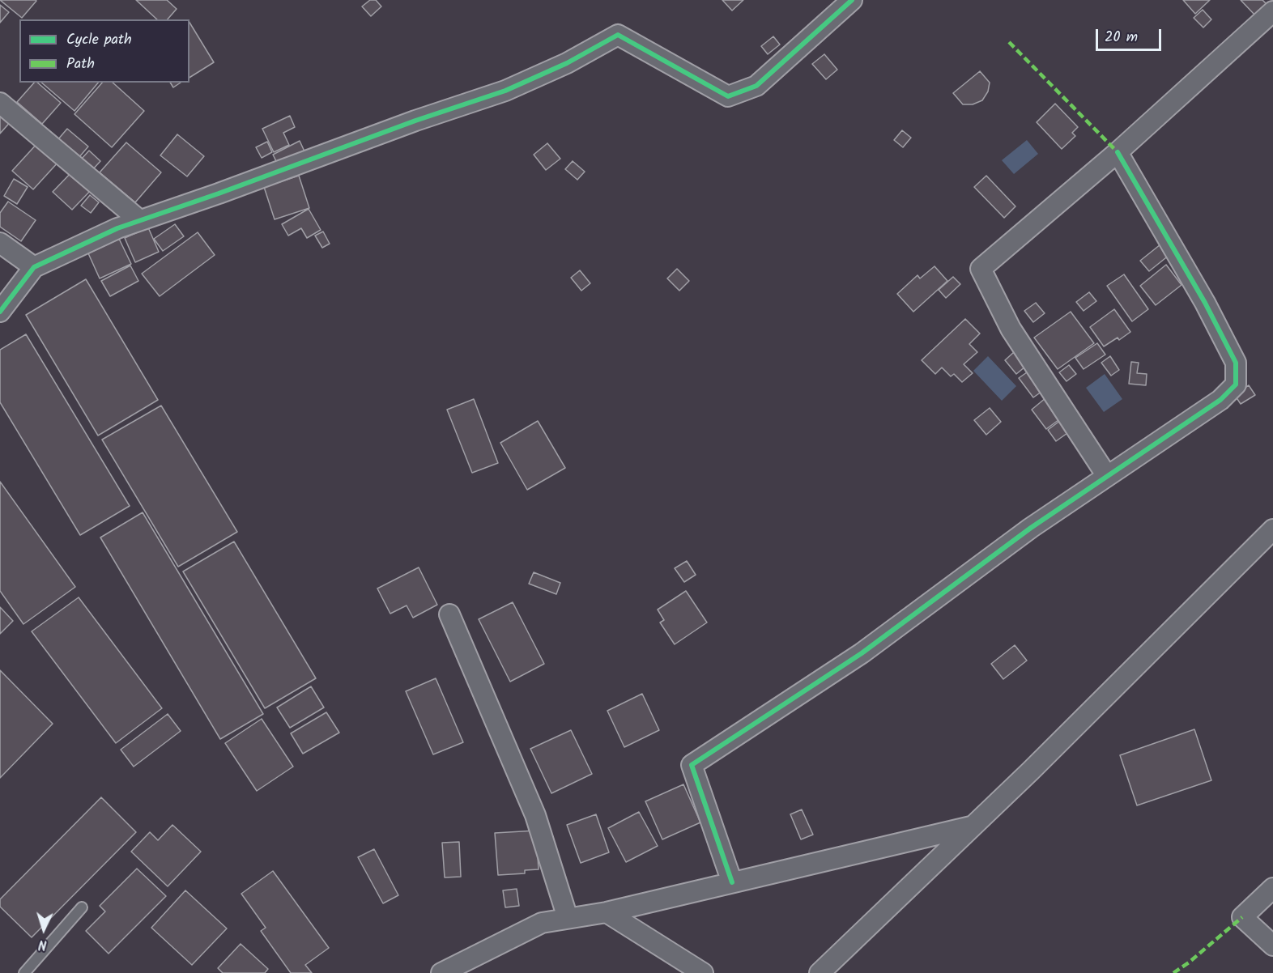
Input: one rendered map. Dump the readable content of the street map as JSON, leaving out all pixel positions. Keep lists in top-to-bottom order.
{
  "legend": ["Cycle path", "Path"],
  "scale_bar": "20 m",
  "north": "bottom"
}
